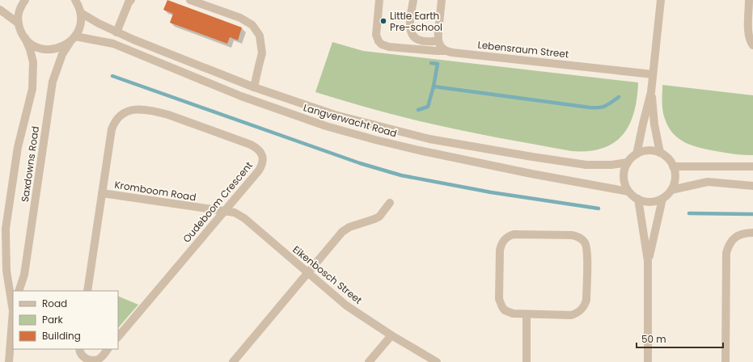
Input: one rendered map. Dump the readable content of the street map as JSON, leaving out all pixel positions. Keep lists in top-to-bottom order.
{
  "streets": {
    "street": [
      "Lebensraum Street",
      "Langverwacht Road",
      "Saxdowns Road",
      "Kromboom Road",
      "Oudeboom Crescent",
      "Eikenbosch Street"
    ]
  },
  "crossings": [
    ["Langverwacht Road", "Saxdowns Road"],
    ["Kromboom Road", "Oudeboom Crescent"],
    ["Kromboom Road", "Eikenbosch Street"],
    ["Oudeboom Crescent", "Eikenbosch Street"]
  ],
  "places": ["Little Earth Pre-school"],
  "legend": ["Road", "Park", "Building"],
  "scale_bar": "50 m"
}
